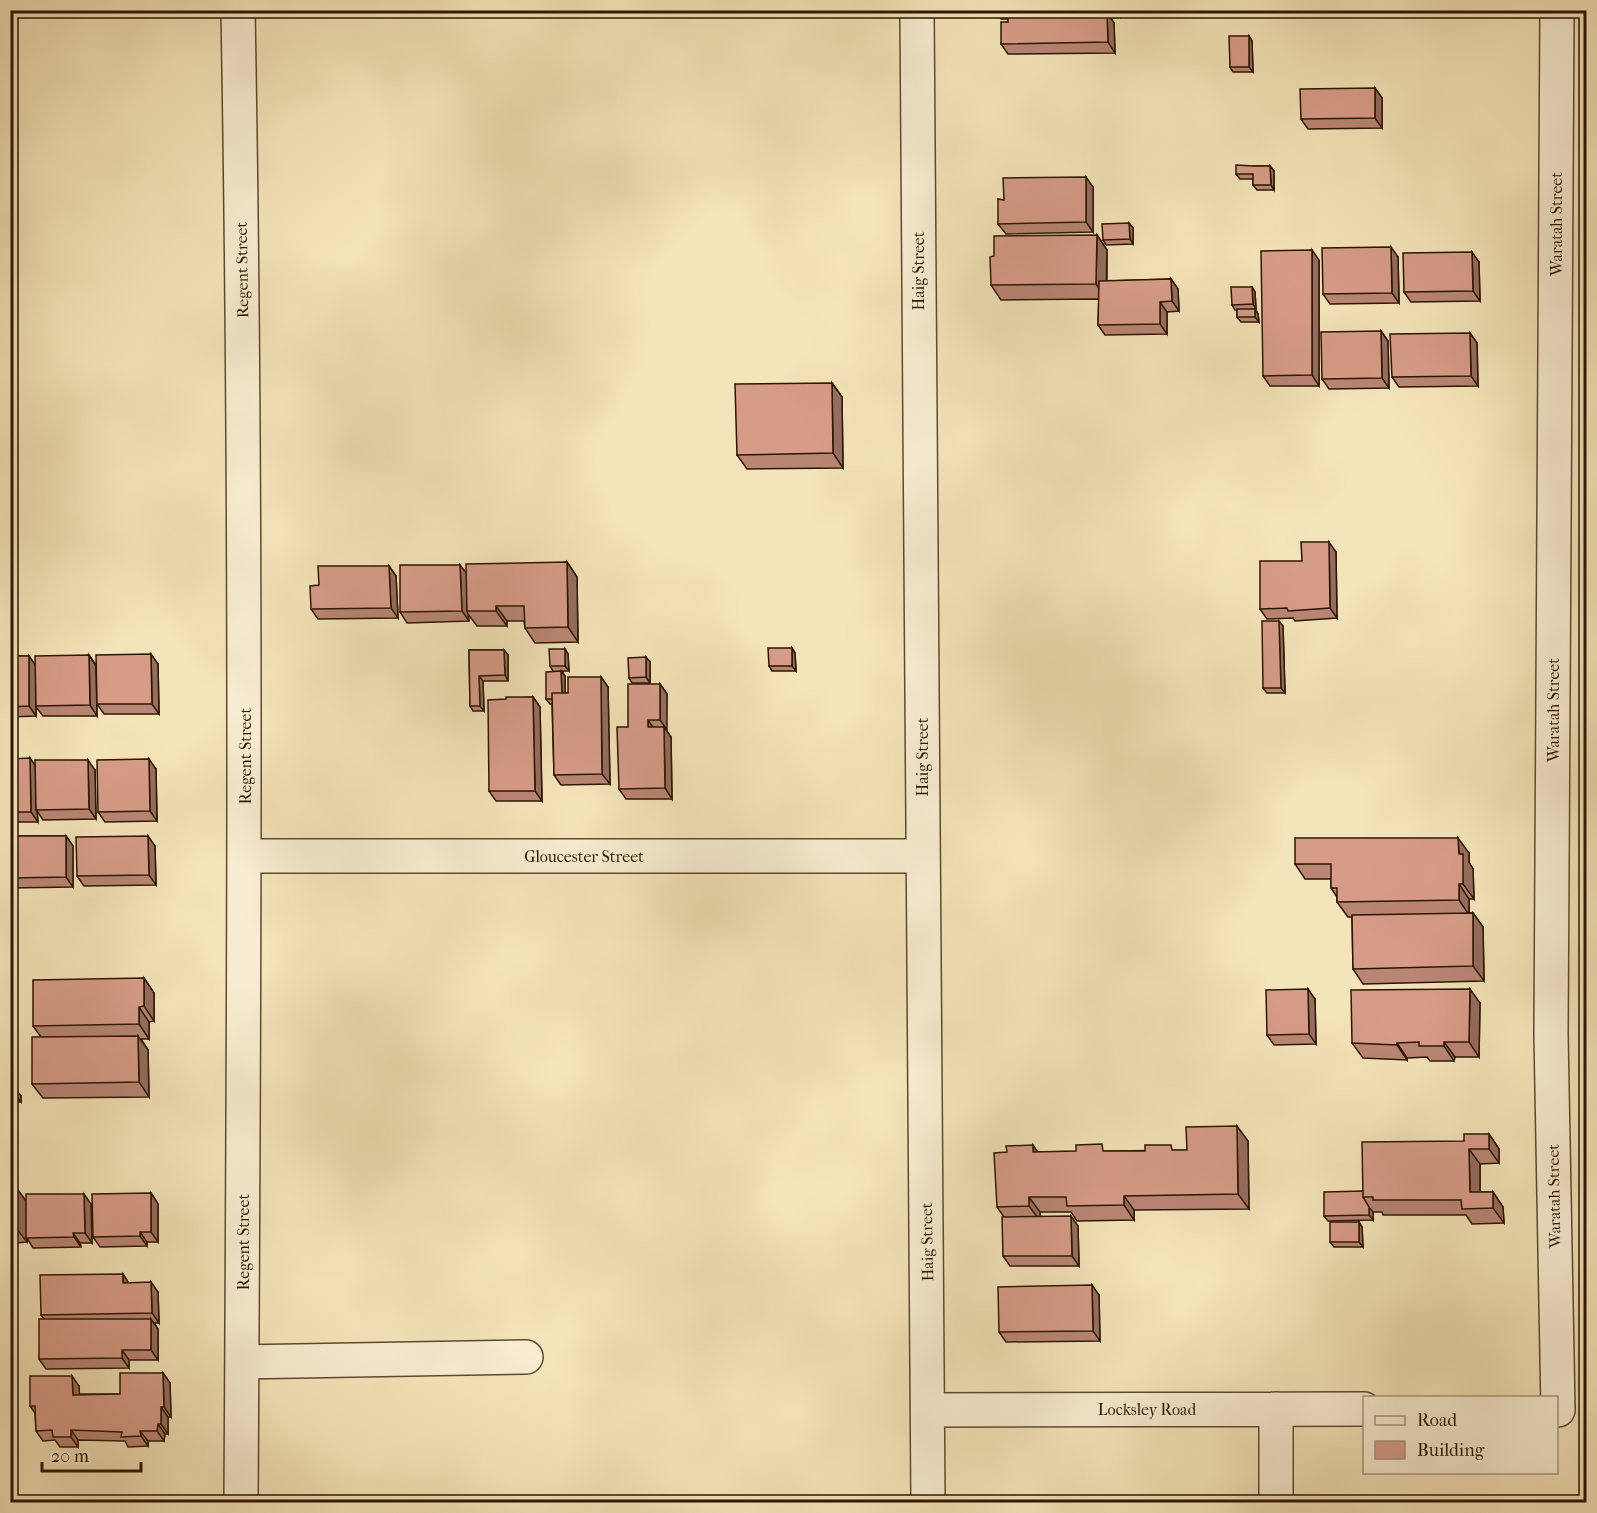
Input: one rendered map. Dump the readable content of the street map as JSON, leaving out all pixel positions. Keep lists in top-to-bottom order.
{
  "streets": {
    "street": [
      "Waratah Street",
      "Regent Street",
      "Haig Street",
      "Gloucester Street",
      "Locksley Road"
    ]
  },
  "crossings": [
    ["Regent Street", "Gloucester Street"],
    ["Haig Street", "Gloucester Street"],
    ["Haig Street", "Locksley Road"]
  ],
  "legend": ["Road", "Building"],
  "scale_bar": "20 m"
}
